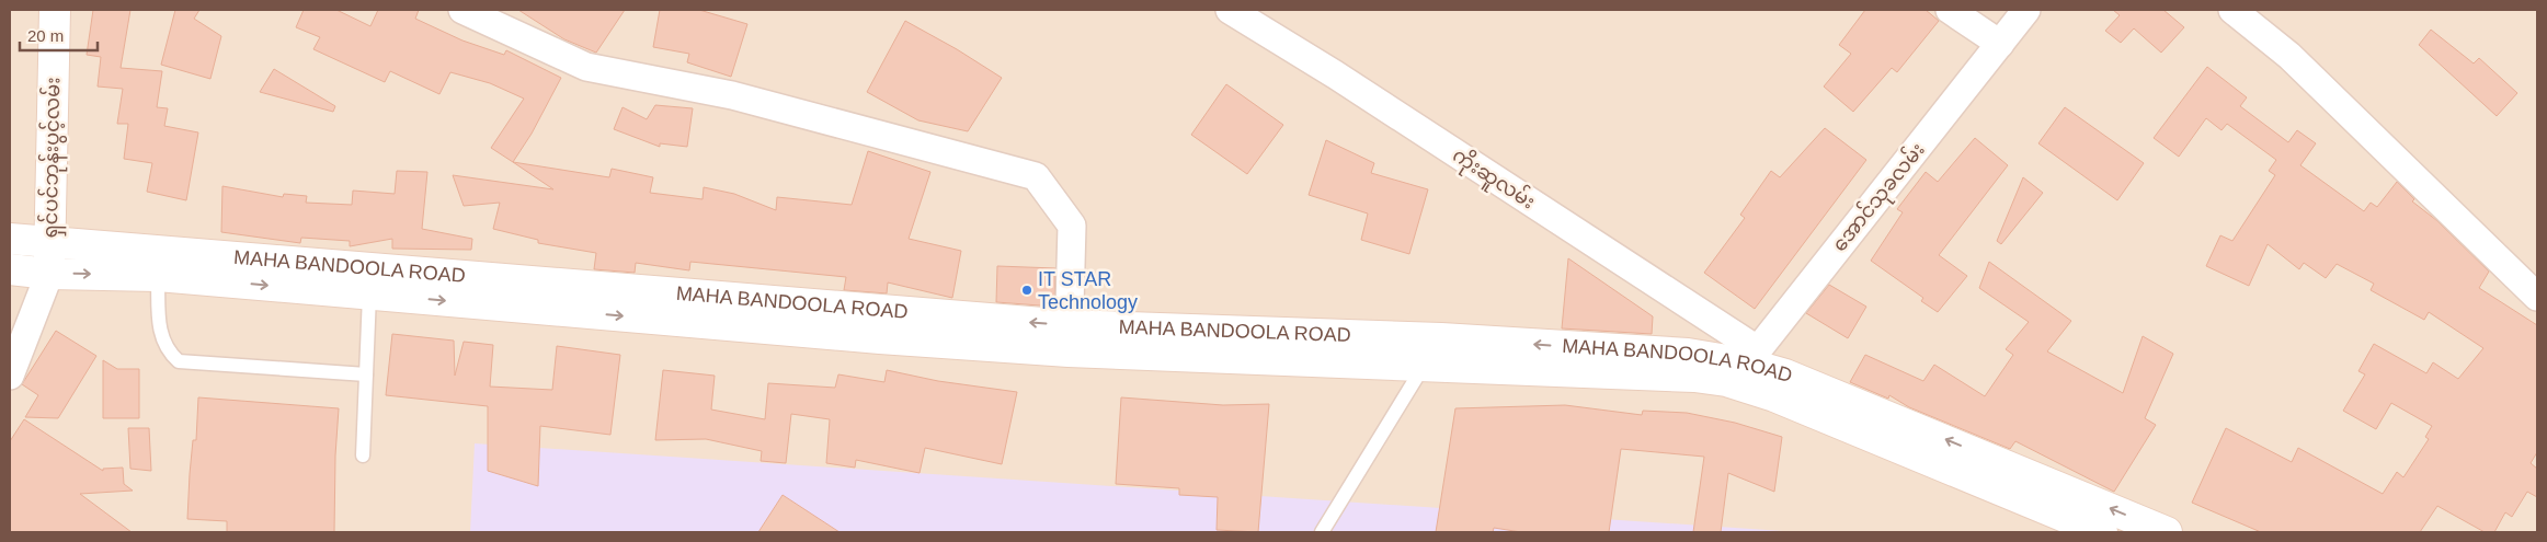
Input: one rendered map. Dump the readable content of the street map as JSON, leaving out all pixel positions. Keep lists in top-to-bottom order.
{
  "streets": {
    "main road": ["ရှင်ပင်ဘုန်းပွင့်လမ်း", "MAHA BANDOOLA ROAD"],
    "street": ["ကိုးဆူလမ်း", "အောင်သုခလမ်း"]
  },
  "crossings": [
    ["ရှင်ပင်ဘုန်းပွင့်လမ်း", "MAHA BANDOOLA ROAD"],
    ["ကိုးဆူလမ်း", "အောင်သုခလမ်း"],
    ["ကိုးဆူလမ်း", "MAHA BANDOOLA ROAD"],
    ["အောင်သုခလမ်း", "MAHA BANDOOLA ROAD"]
  ],
  "places": ["IT STAR Technology"],
  "scale_bar": "20 m"
}
